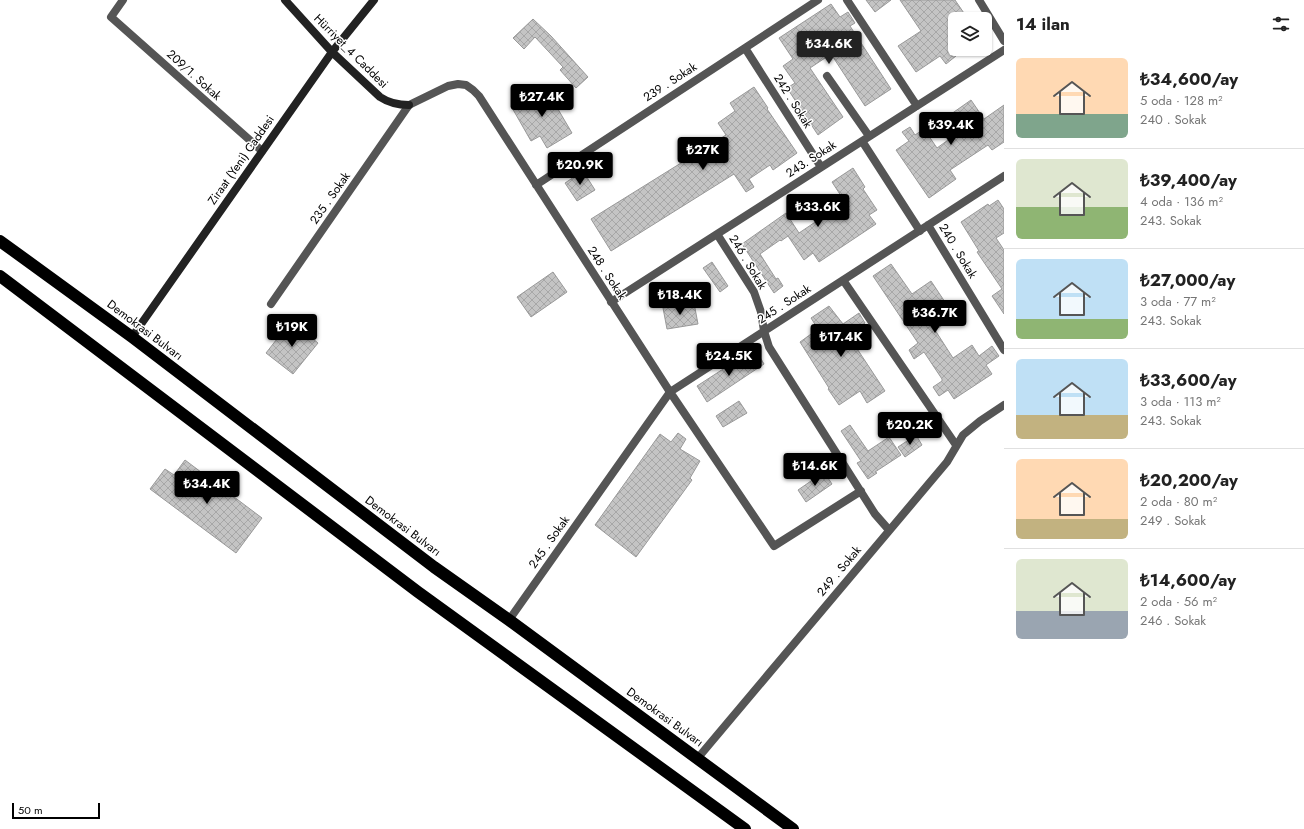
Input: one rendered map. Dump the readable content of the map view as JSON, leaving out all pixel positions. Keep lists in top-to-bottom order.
{
  "streets": {
    "highway": ["Demokrasi Bulvarı"],
    "street": [
      "Hürriyet_4 Caddesi",
      "209/1. Sokak",
      "239 . Sokak",
      "242 . Sokak",
      "243. Sokak",
      "Ziraat (Yeni) Caddesi",
      "235 . Sokak",
      "240 . Sokak",
      "246 . Sokak",
      "248 . Sokak",
      "245 . Sokak",
      "249 . Sokak"
    ]
  },
  "crossings": [
    ["Hürriyet_4 Caddesi", "Ziraat (Yeni) Caddesi"],
    ["Hürriyet_4 Caddesi", "235 . Sokak"],
    ["Hürriyet_4 Caddesi", "248 . Sokak"],
    ["209/1. Sokak", "Ziraat (Yeni) Caddesi"],
    ["239 . Sokak", "242 . Sokak"],
    ["239 . Sokak", "248 . Sokak"],
    ["242 . Sokak", "243. Sokak"],
    ["243. Sokak", "240 . Sokak"],
    ["243. Sokak", "246 . Sokak"],
    ["243. Sokak", "248 . Sokak"],
    ["Ziraat (Yeni) Caddesi", "Demokrasi Bulvarı"],
    ["235 . Sokak", "248 . Sokak"],
    ["240 . Sokak", "245 . Sokak"],
    ["246 . Sokak", "248 . Sokak"],
    ["246 . Sokak", "245 . Sokak"],
    ["246 . Sokak", "249 . Sokak"],
    ["248 . Sokak", "245 . Sokak"],
    ["245 . Sokak", "Demokrasi Bulvarı"],
    ["Demokrasi Bulvarı", "249 . Sokak"]
  ],
  "scale_bar": "50 m",
  "page": {
    "heading": "14 ilan",
    "price": [
      "₺34.6K",
      "₺27.4K",
      "₺39.4K",
      "₺27K",
      "₺20.9K",
      "₺33.6K",
      "₺18.4K",
      "₺36.7K",
      "₺19K",
      "₺17.4K",
      "₺24.5K",
      "₺20.2K",
      "₺14.6K",
      "₺34.4K"
    ],
    "list": [
      {
        "name": "₺34,600/ay",
        "note": "5 oda · 128 m² · 240 . Sokak"
      },
      {
        "name": "₺39,400/ay",
        "note": "4 oda · 136 m² · 243. Sokak"
      },
      {
        "name": "₺27,000/ay",
        "note": "3 oda · 77 m² · 243. Sokak"
      },
      {
        "name": "₺33,600/ay",
        "note": "3 oda · 113 m² · 243. Sokak"
      },
      {
        "name": "₺20,200/ay",
        "note": "2 oda · 80 m² · 249 . Sokak"
      },
      {
        "name": "₺14,600/ay",
        "note": "2 oda · 56 m² · 246 . Sokak"
      }
    ],
    "scale": "50 m"
  }
}
